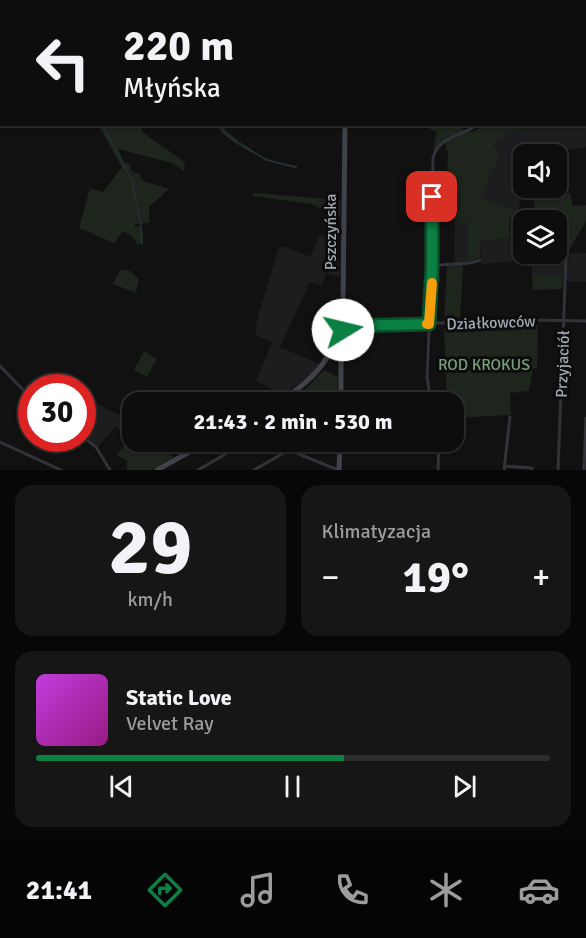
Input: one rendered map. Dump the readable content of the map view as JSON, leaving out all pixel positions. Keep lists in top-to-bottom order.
{
  "streets": {
    "main road": ["Pszczyńska"],
    "street": ["Działkowców", "Przyjaciół"]
  },
  "crossings": [
    ["Działkowców", "Przyjaciół"]
  ],
  "parks": ["ROD KROKUS"],
  "page": {
    "turn": ["220 m", "Młyńska"],
    "limit": "30",
    "trip": "21:43 · 2 min · 530 m",
    "tile": [
      ["29", "km/h"],
      "Klimatyzacja"
    ],
    "heat": ["−", "19°", "+"],
    "song": ["Static Love", "Velvet Ray"],
    "tabs": "21:41"
  }
}
